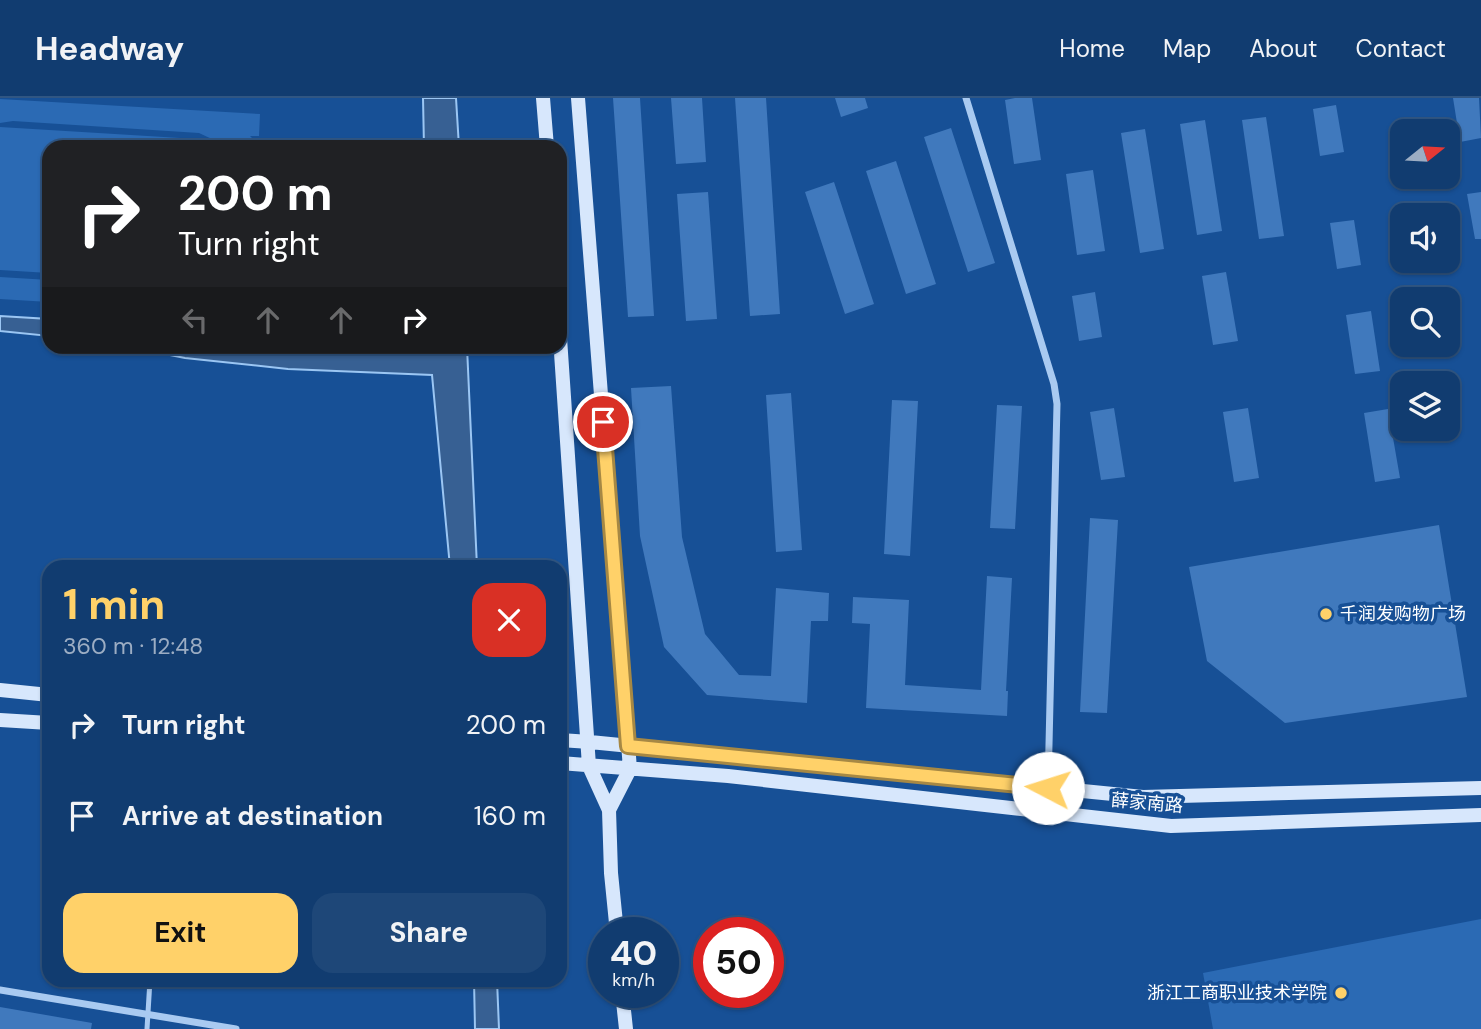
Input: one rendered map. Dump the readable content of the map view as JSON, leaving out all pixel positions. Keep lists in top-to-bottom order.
{
  "streets": {
    "main road": ["薛家南路"]
  },
  "places": ["千润发购物广场", "浙江工商职业技术学院"],
  "north": "right",
  "page": {
    "header": "Headway",
    "nav": [
      "Home",
      "Map",
      "About",
      "Contact"
    ],
    "turn": ["200 m", "Turn right"],
    "heading": ["1 min", "360 m · 12:48"],
    "list": [
      {
        "name": "Turn right",
        "value": "200 m"
      },
      {
        "name": "Arrive at destination",
        "value": "160 m"
      }
    ],
    "buttons": ["Exit", "Share"],
    "speed": "40 km/h",
    "limit": "50"
  }
}
